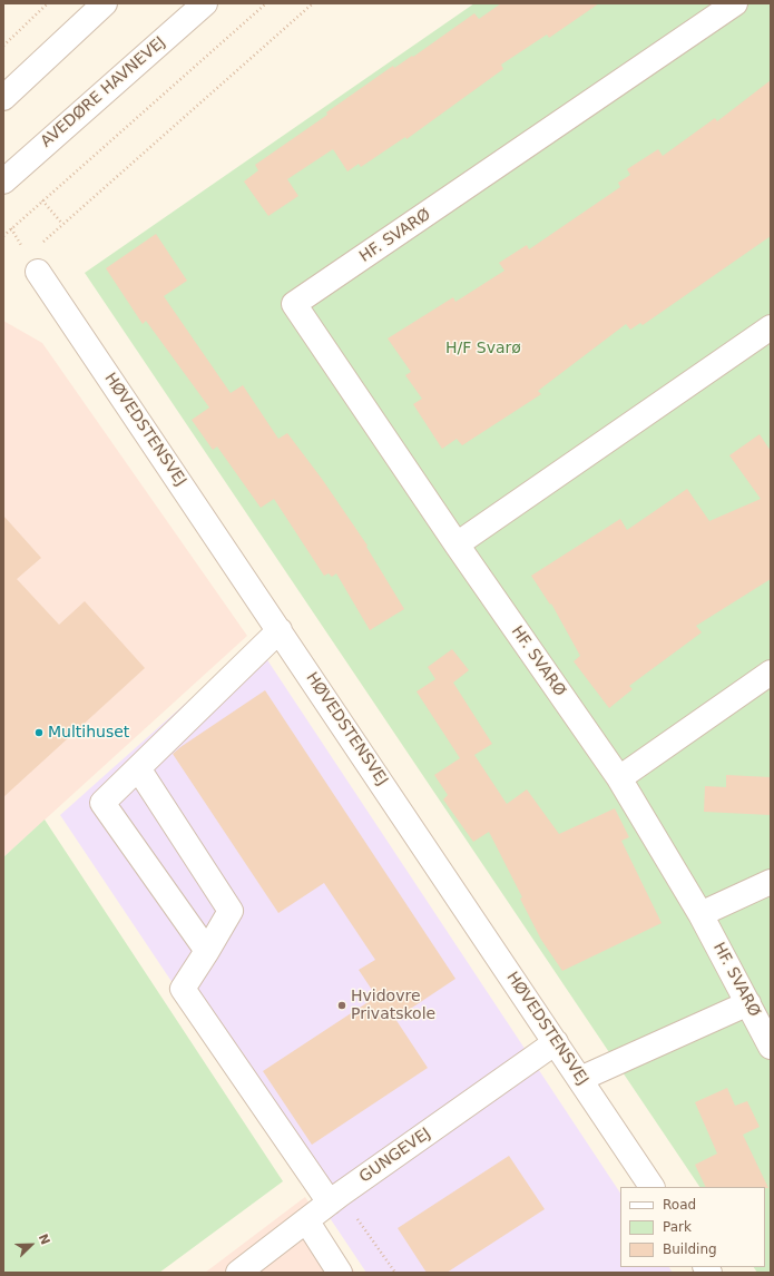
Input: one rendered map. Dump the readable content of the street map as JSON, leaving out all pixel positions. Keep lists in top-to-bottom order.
{
  "streets": {
    "street": [
      "AVEDØRE HAVNEVEJ",
      "HF. SVARØ",
      "HØVEDSTENSVEJ",
      "GUNGEVEJ"
    ]
  },
  "crossings": [
    ["HØVEDSTENSVEJ", "GUNGEVEJ"]
  ],
  "parks": ["H/F Svarø"],
  "places": ["Multihuset", "Hvidovre Privatskole"],
  "legend": ["Road", "Park", "Building"],
  "north": "top right"
}
